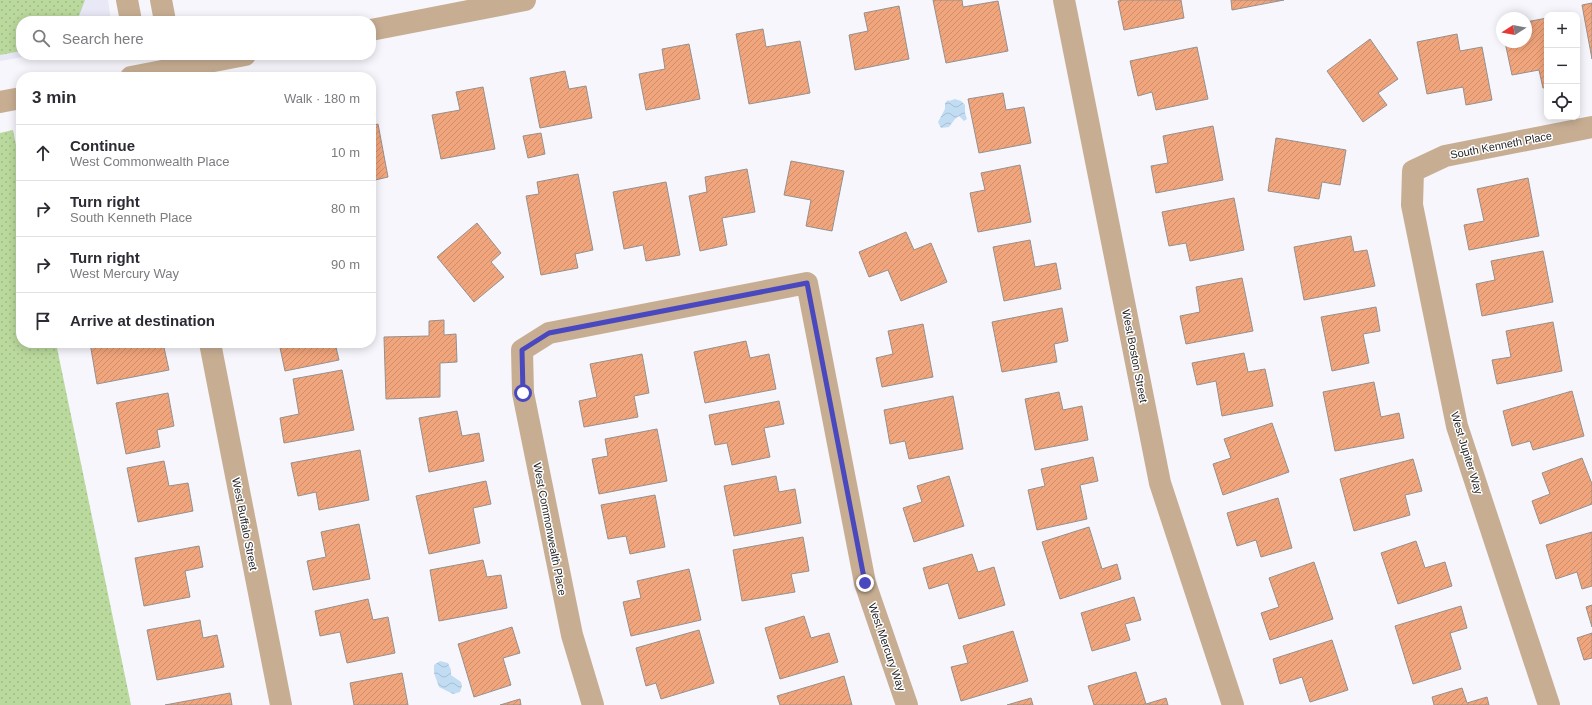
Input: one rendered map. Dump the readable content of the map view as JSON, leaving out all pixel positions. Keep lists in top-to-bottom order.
{
  "streets": {
    "street": [
      "South Kenneth Place",
      "West Boston Street",
      "West Jupiter Way",
      "West Buffalo Street",
      "West Commonwealth Place",
      "West Mercury Way"
    ]
  },
  "crossings": [
    ["South Kenneth Place", "West Jupiter Way"],
    ["West Commonwealth Place", "West Mercury Way"]
  ],
  "north": "left",
  "page": {
    "map_buttons": ["+", "−"],
    "search": "Search here",
    "heading": ["3 min", "Walk · 180 m"],
    "list": [
      ["Continue", "West Commonwealth Place", "10 m"],
      ["Turn right", "South Kenneth Place", "80 m"],
      ["Turn right", "West Mercury Way", "90 m"],
      "Arrive at destination"
    ]
  }
}
